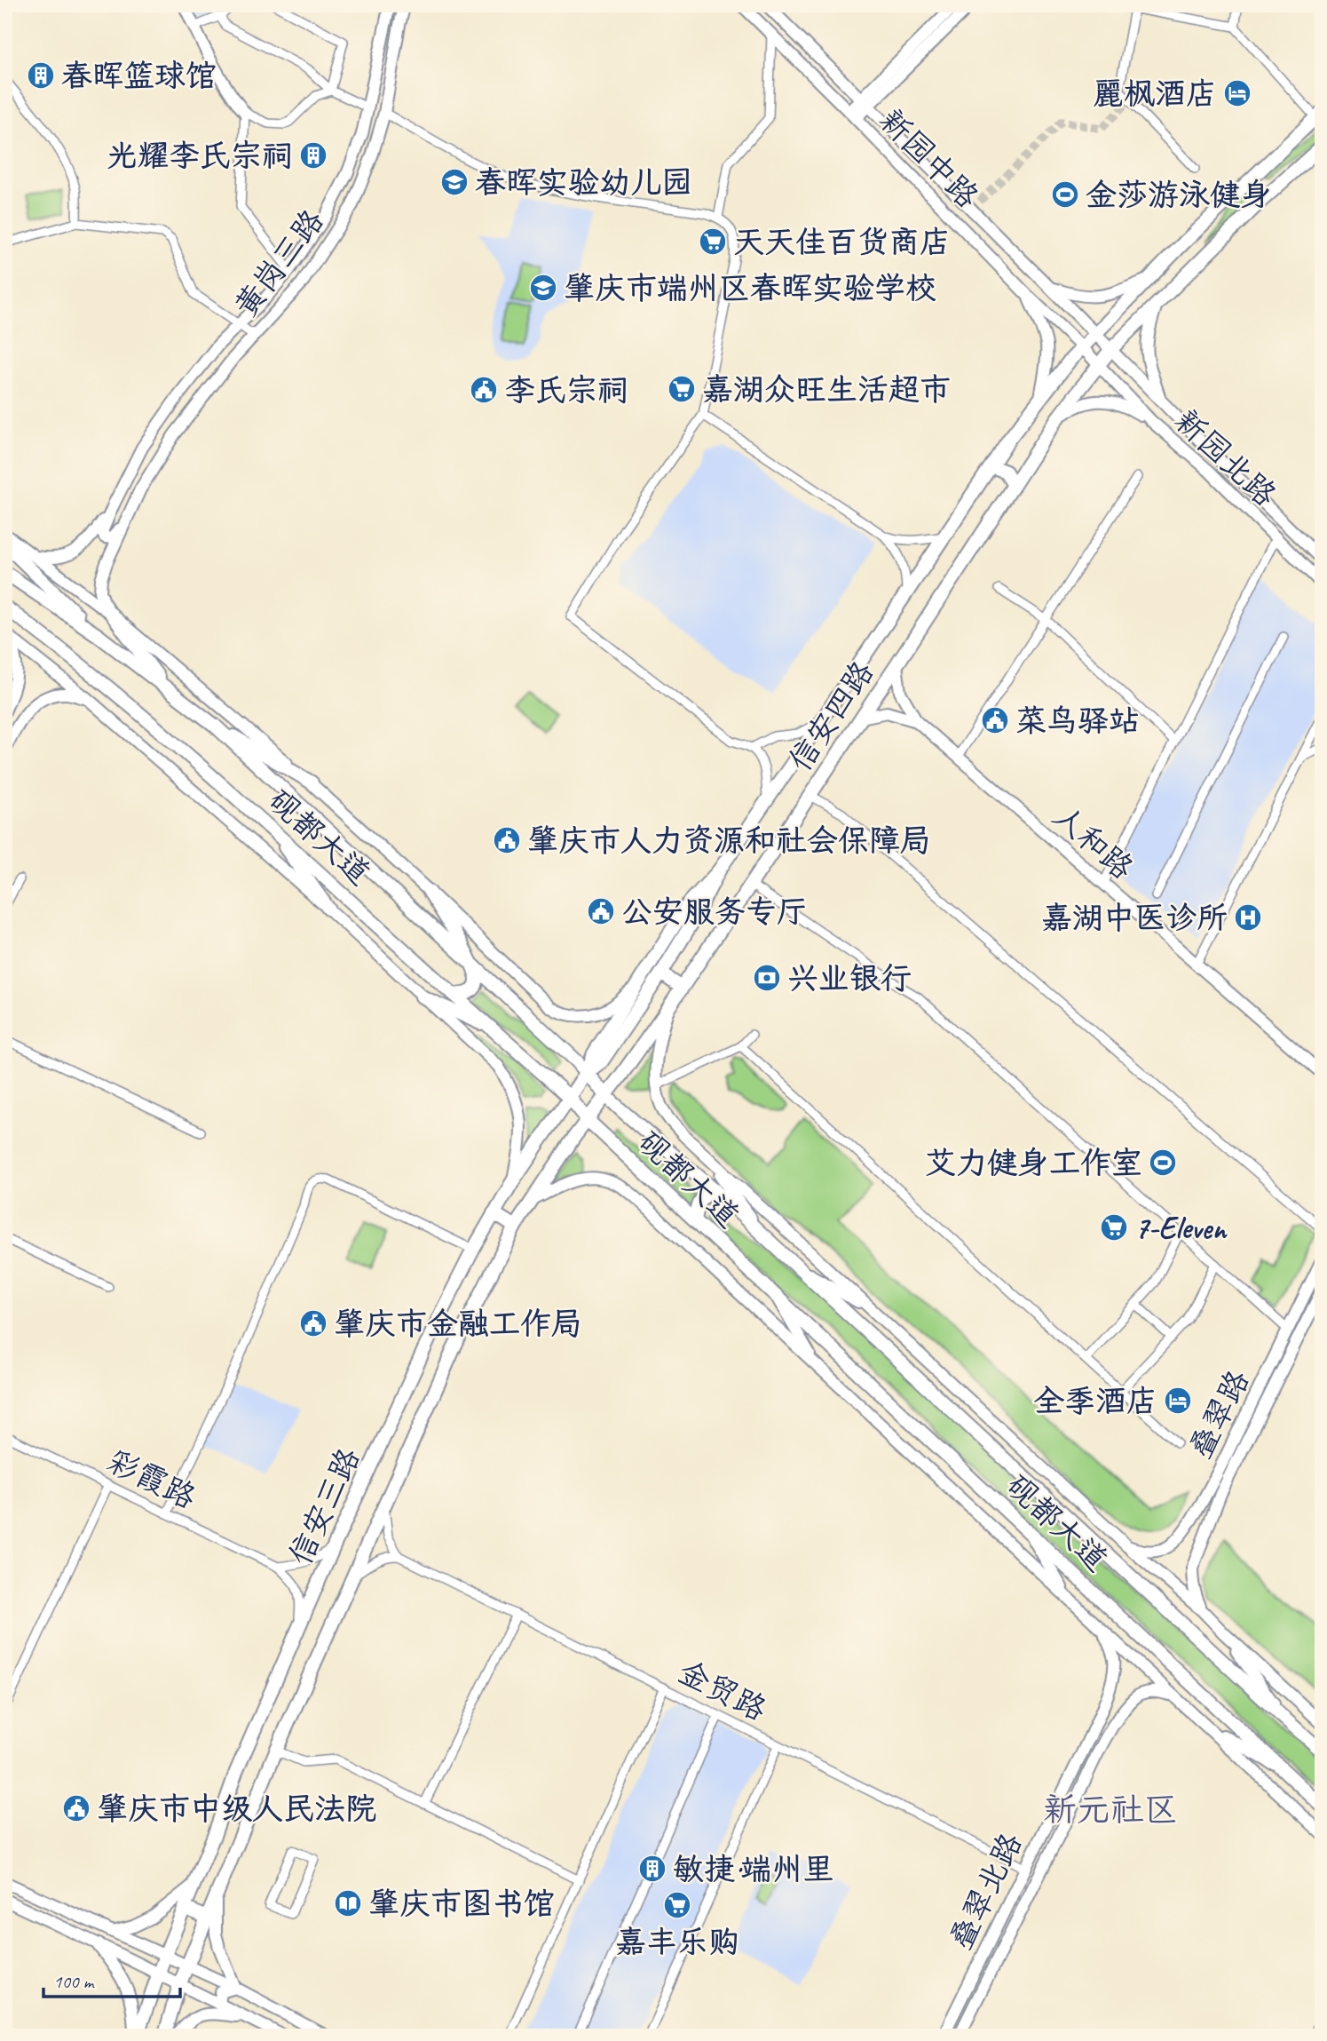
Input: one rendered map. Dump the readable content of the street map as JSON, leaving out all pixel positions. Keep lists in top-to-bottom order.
{
  "streets": {
    "main road": [
      "新园中路",
      "黄岗三路",
      "新园北路",
      "信安四路",
      "砚都大道",
      "人和路",
      "叠翠路",
      "信安三路",
      "叠翠北路"
    ],
    "street": ["彩霞路", "金贸路"]
  },
  "crossings": [
    ["新园中路", "新园北路"],
    ["新园中路", "信安四路"],
    ["新园北路", "信安四路"],
    ["信安四路", "砚都大道"],
    ["信安四路", "信安三路"],
    ["砚都大道", "叠翠路"],
    ["砚都大道", "信安三路"],
    ["砚都大道", "叠翠北路"],
    ["金贸路", "叠翠北路"]
  ],
  "districts": ["新元社区"],
  "places": {
    "building": ["春晖篮球馆", "光耀李氏宗祠", "敏捷·端州里"],
    "hotel": ["麗枫酒店", "全季酒店"],
    "school or university": ["春晖实验幼儿园", "肇庆市端州区春晖实验学校"],
    "sports": ["金莎游泳健身", "艾力健身工作室"],
    "supermarket": [
      "天天佳百货商店",
      "嘉湖众旺生活超市",
      "7-Eleven",
      "嘉丰乐购"
    ],
    "public building": [
      "李氏宗祠",
      "菜鸟驿站",
      "肇庆市人力资源和社会保障局",
      "公安服务专厅",
      "肇庆市金融工作局",
      "肇庆市中级人民法院"
    ],
    "hospital": ["嘉湖中医诊所"],
    "bank": ["兴业银行"],
    "library": ["肇庆市图书馆"]
  },
  "scale_bar": "100 m"
}
